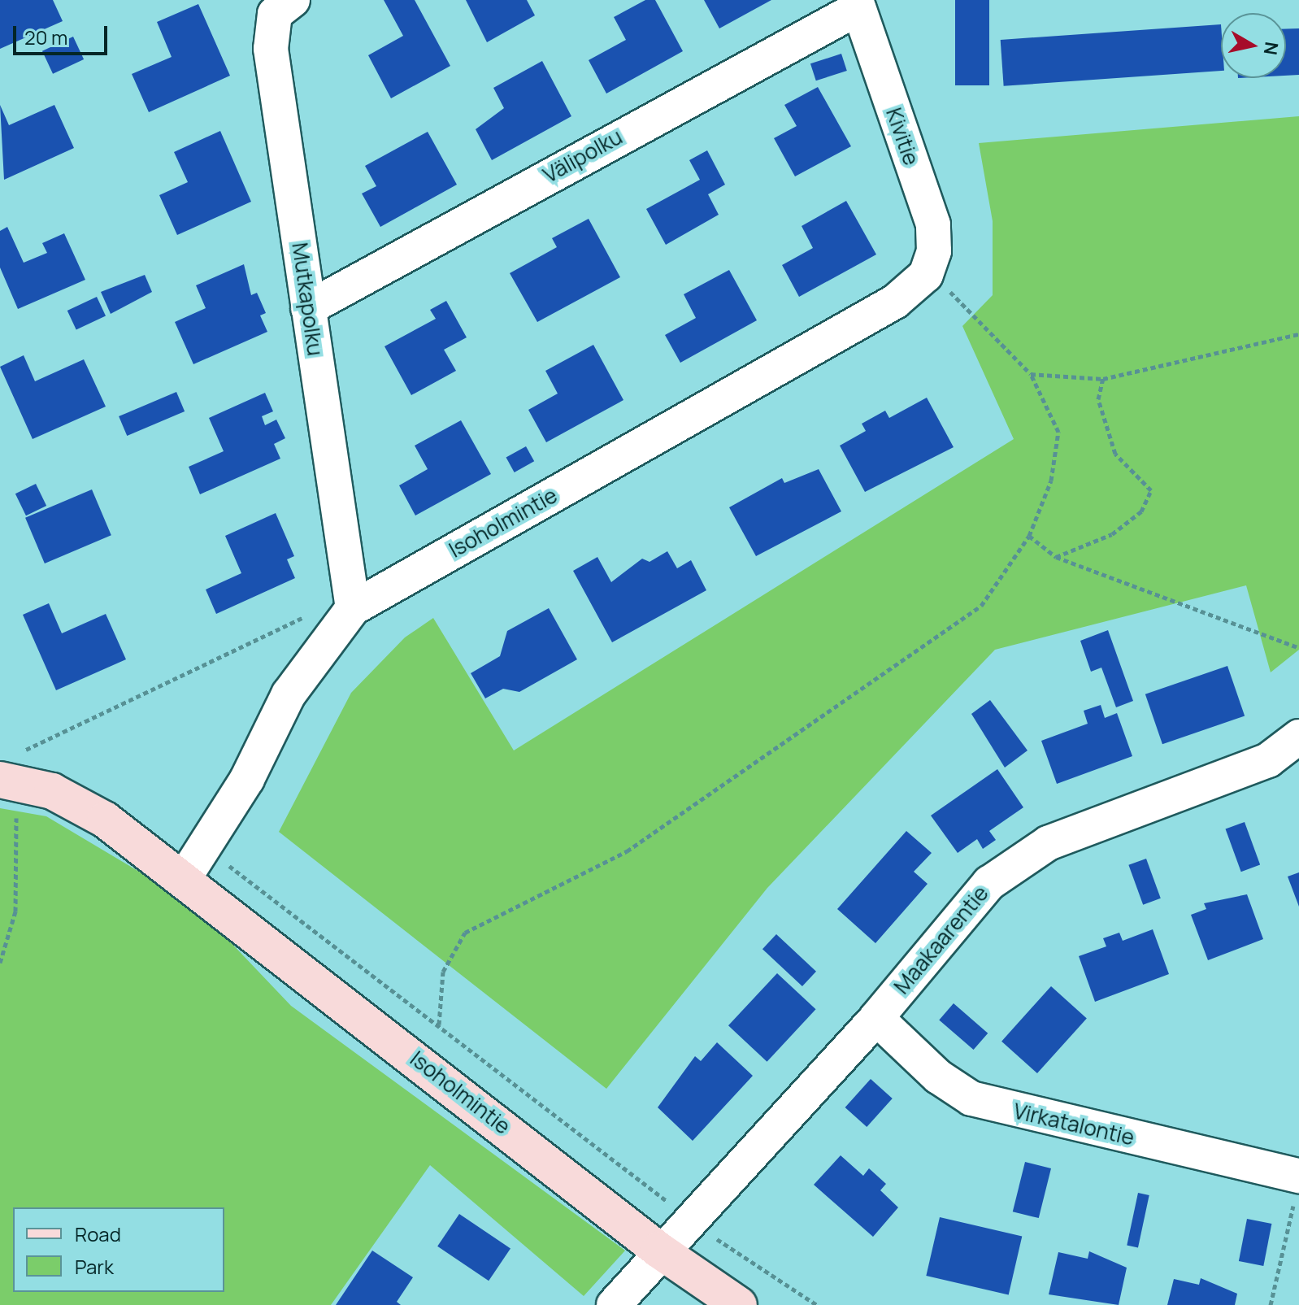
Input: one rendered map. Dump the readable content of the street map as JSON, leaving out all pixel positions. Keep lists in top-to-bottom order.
{
  "streets": {
    "street": [
      "Kivitie",
      "Välipolku",
      "Mutkapolku",
      "Isoholmintie",
      "Maakaarentie",
      "Virkatalontie"
    ]
  },
  "crossings": [
    ["Kivitie", "Välipolku"],
    ["Kivitie", "Isoholmintie"],
    ["Välipolku", "Mutkapolku"],
    ["Mutkapolku", "Isoholmintie"],
    ["Isoholmintie", "Maakaarentie"],
    ["Maakaarentie", "Virkatalontie"]
  ],
  "legend": ["Road", "Park"],
  "scale_bar": "20 m",
  "north": "right"
}
